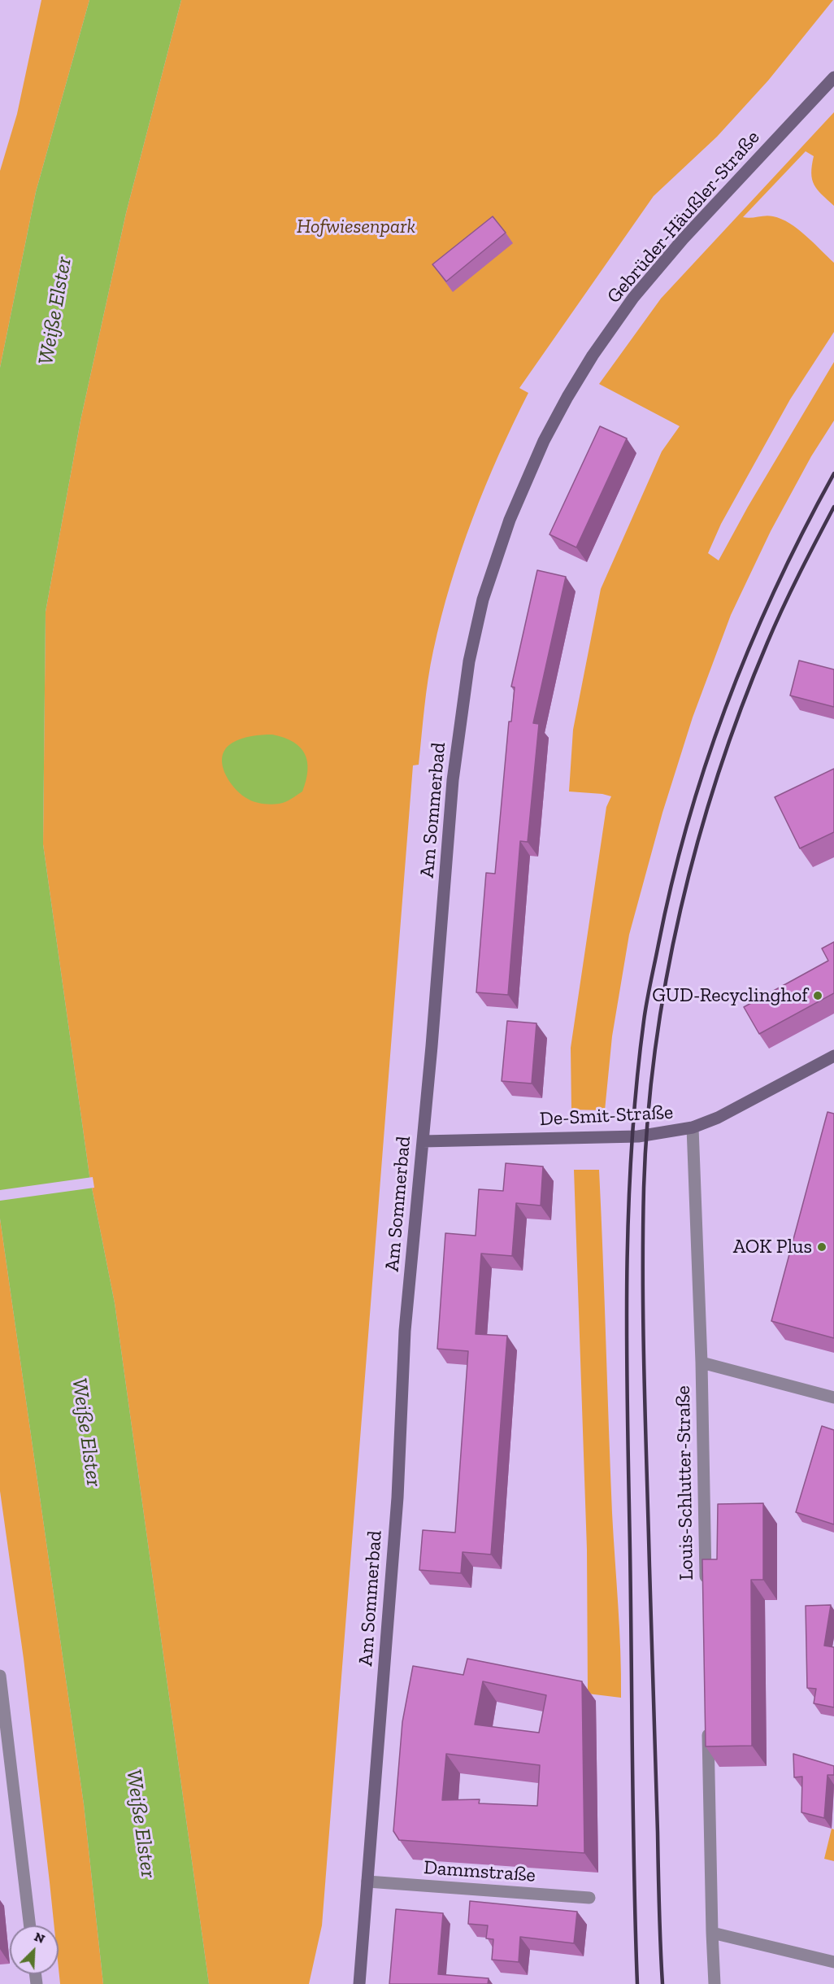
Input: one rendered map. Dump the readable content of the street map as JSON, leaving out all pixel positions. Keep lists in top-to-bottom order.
{
  "streets": {
    "main road": ["Gebrüder-Häußler-Straße", "Am Sommerbad", "De-Smit-Straße"],
    "street": ["Louis-Schlutter-Straße", "Dammstraße"]
  },
  "crossings": [
    ["Gebrüder-Häußler-Straße", "Am Sommerbad"],
    ["Am Sommerbad", "De-Smit-Straße"],
    ["Am Sommerbad", "Dammstraße"],
    ["De-Smit-Straße", "Louis-Schlutter-Straße"]
  ],
  "water": ["Weiße Elster"],
  "parks": ["Hofwiesenpark"],
  "places": ["GUD-Recyclinghof", "AOK Plus"],
  "north": "top right"
}
